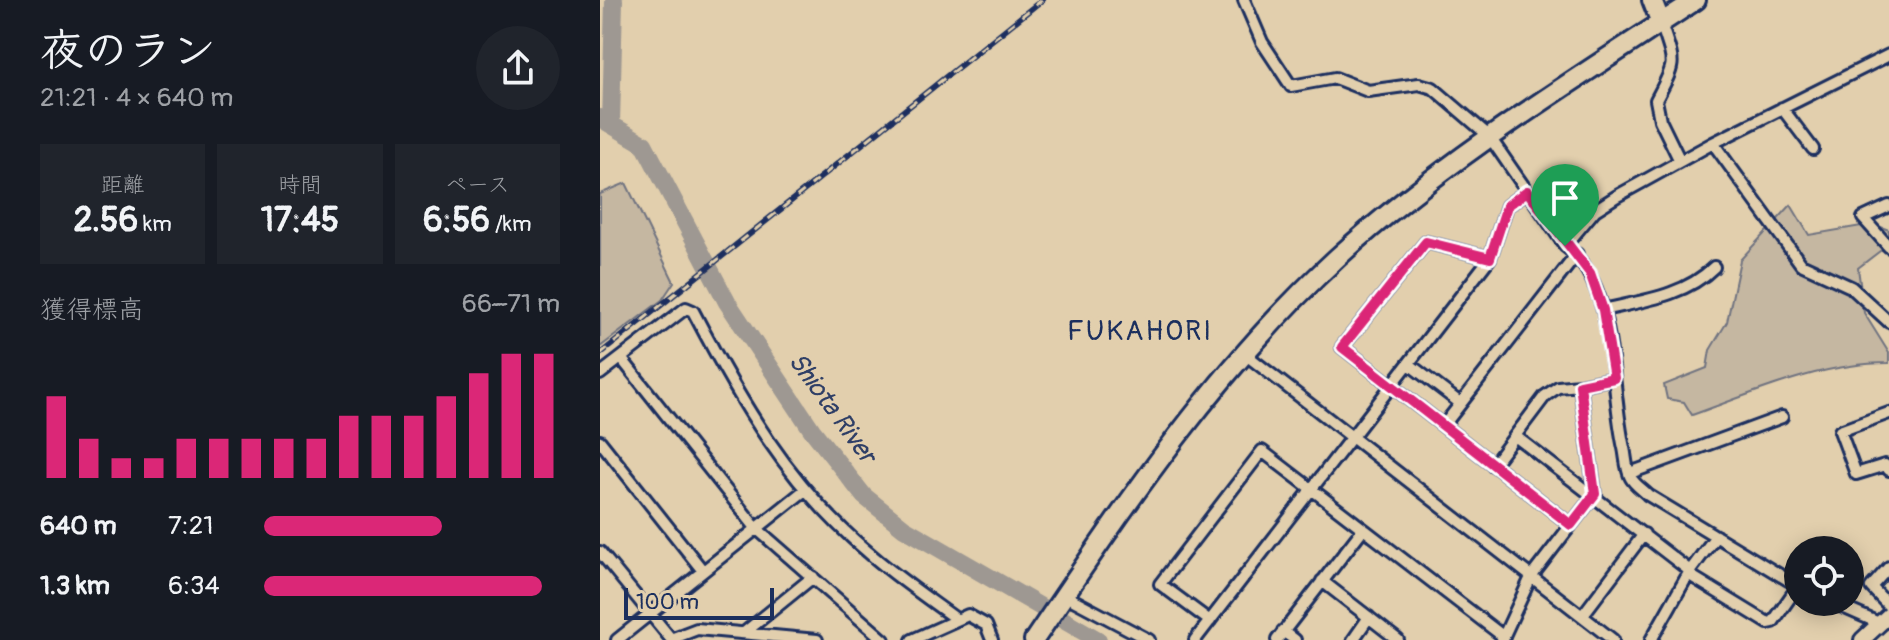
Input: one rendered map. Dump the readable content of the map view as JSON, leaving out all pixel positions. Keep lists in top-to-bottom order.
{
  "districts": ["FUKAHORI"],
  "water": ["Shiota River"],
  "scale_bar": "100 m",
  "page": {
    "heading": ["夜のラン", "21:21 · 4 × 640 m"],
    "stats": [
      ["距離", "2.56 km"],
      ["時間", "17:45"],
      ["ペース", "6:56 /km"]
    ],
    "chart": ["獲得標高", "66–71 m"],
    "list": [
      {
        "name": "640 m",
        "note": "7:21"
      },
      {
        "name": "1.3 km",
        "note": "6:34"
      }
    ],
    "scale": "100 m"
  }
}
